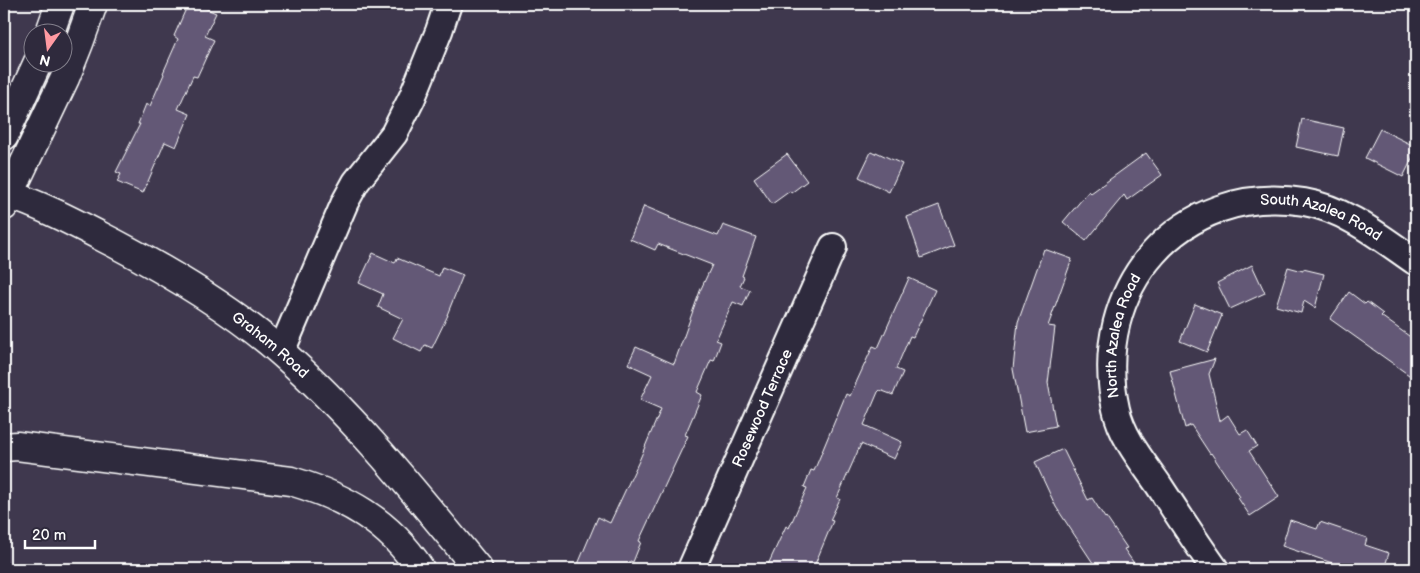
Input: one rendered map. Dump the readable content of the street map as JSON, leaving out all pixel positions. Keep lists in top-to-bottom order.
{
  "streets": {
    "main road": ["Graham Road"],
    "street": ["South Azalea Road", "North Azalea Road", "Rosewood Terrace"]
  },
  "crossings": [
    ["South Azalea Road", "North Azalea Road"]
  ],
  "scale_bar": "20 m",
  "north": "bottom"
}
